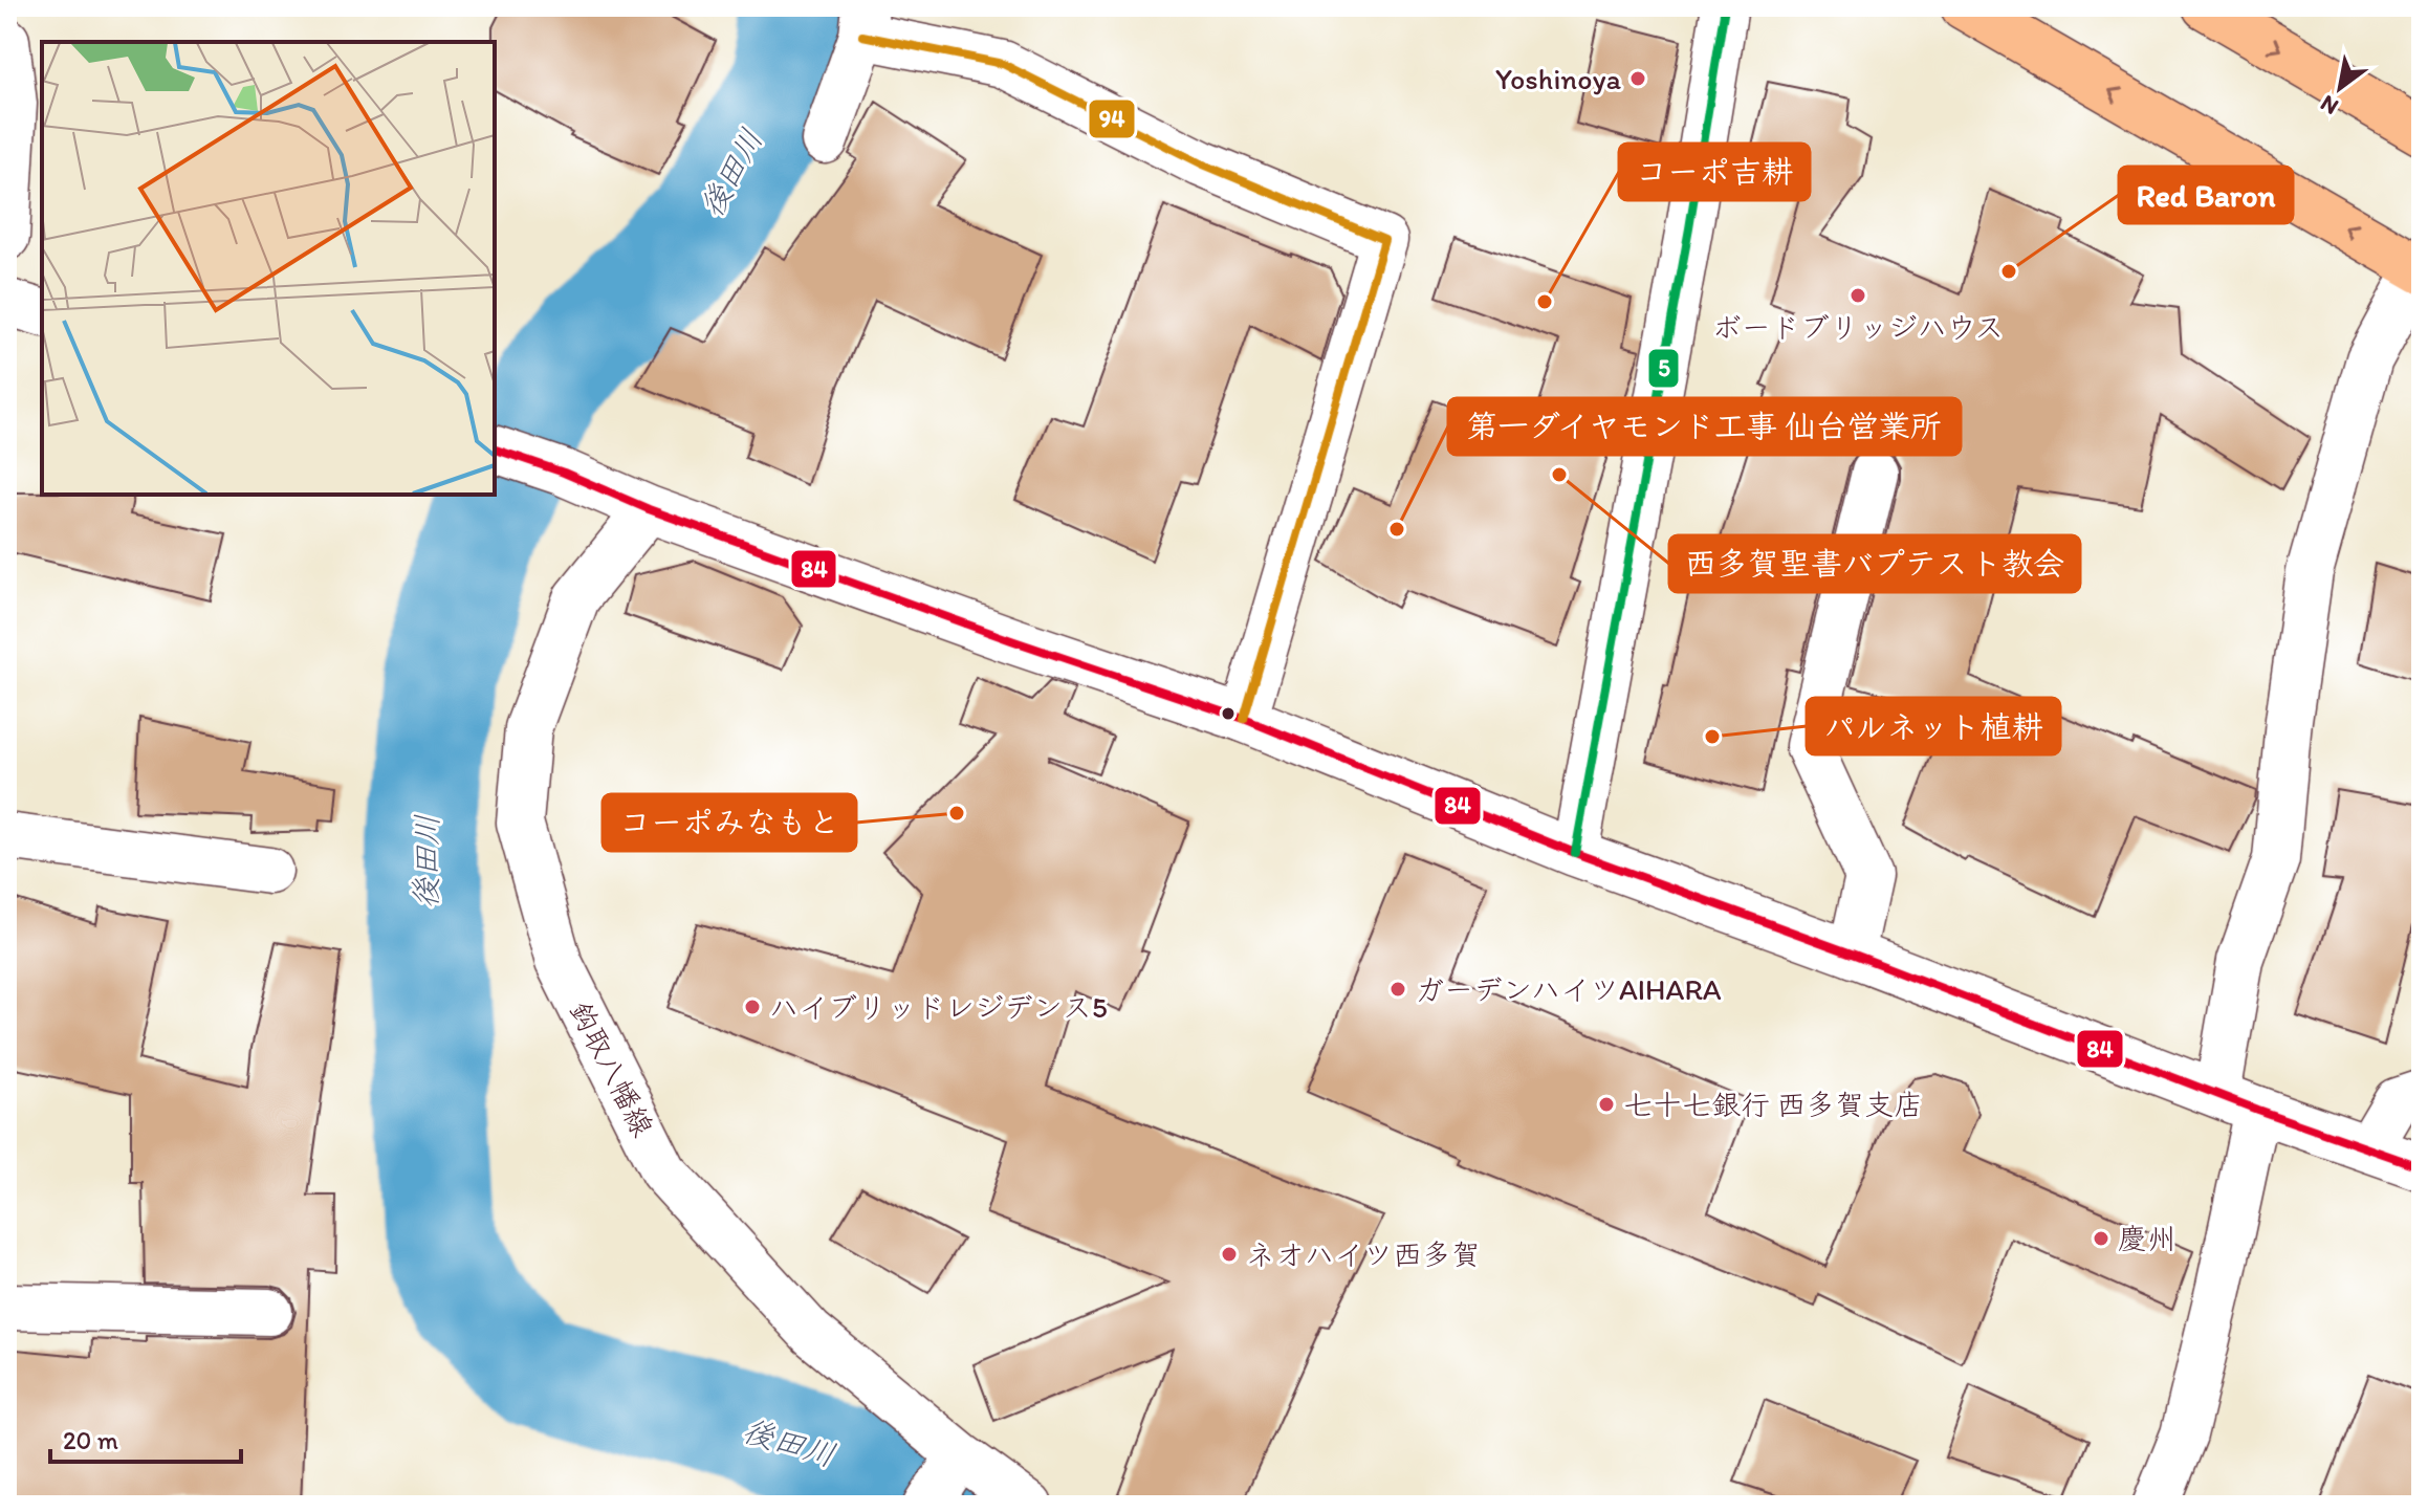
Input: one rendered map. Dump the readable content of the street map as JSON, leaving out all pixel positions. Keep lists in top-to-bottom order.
{
  "streets": {
    "street": ["鈎取八幡線"]
  },
  "water": ["後田川"],
  "places": [
    "Yoshinoya",
    "Red Baron",
    "ボードブリッジハウス",
    "コーポ吉耕",
    "西多賀聖書バプテスト教会",
    "第一ダイヤモンド工事 仙台営業所",
    "パルネット植耕",
    "コーポみなもと",
    "ガーデンハイツAIHARA",
    "ハイブリッドレジデンス5",
    "七十七銀行 西多賀支店",
    "慶州",
    "ネオハイツ西多賀"
  ],
  "lines": ["transit line 5", "transit line 94", "transit line 84"],
  "scale_bar": "20 m",
  "north": "bottom left"
}
